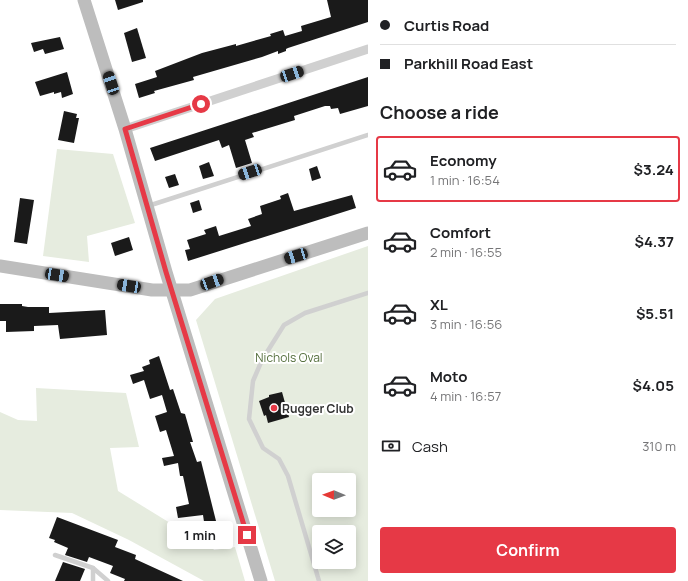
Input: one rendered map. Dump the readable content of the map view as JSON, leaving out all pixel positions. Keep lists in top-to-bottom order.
{
  "parks": ["Nichols Oval"],
  "places": ["Rugger Club"],
  "north": "left",
  "page": {
    "banner": ["Curtis Road", "Parkhill Road East"],
    "heading": "Choose a ride",
    "list": [
      {
        "name": "Economy",
        "note": "1 min · 16:54",
        "value": "$3.24"
      },
      {
        "name": "Comfort",
        "note": "2 min · 16:55",
        "value": "$4.37"
      },
      {
        "name": "XL",
        "note": "3 min · 16:56",
        "value": "$5.51"
      },
      {
        "name": "Moto",
        "note": "4 min · 16:57",
        "value": "$4.05"
      }
    ],
    "pay": ["Cash", "310 m"],
    "buttons": "Confirm",
    "bubble": "1 min"
  }
}
